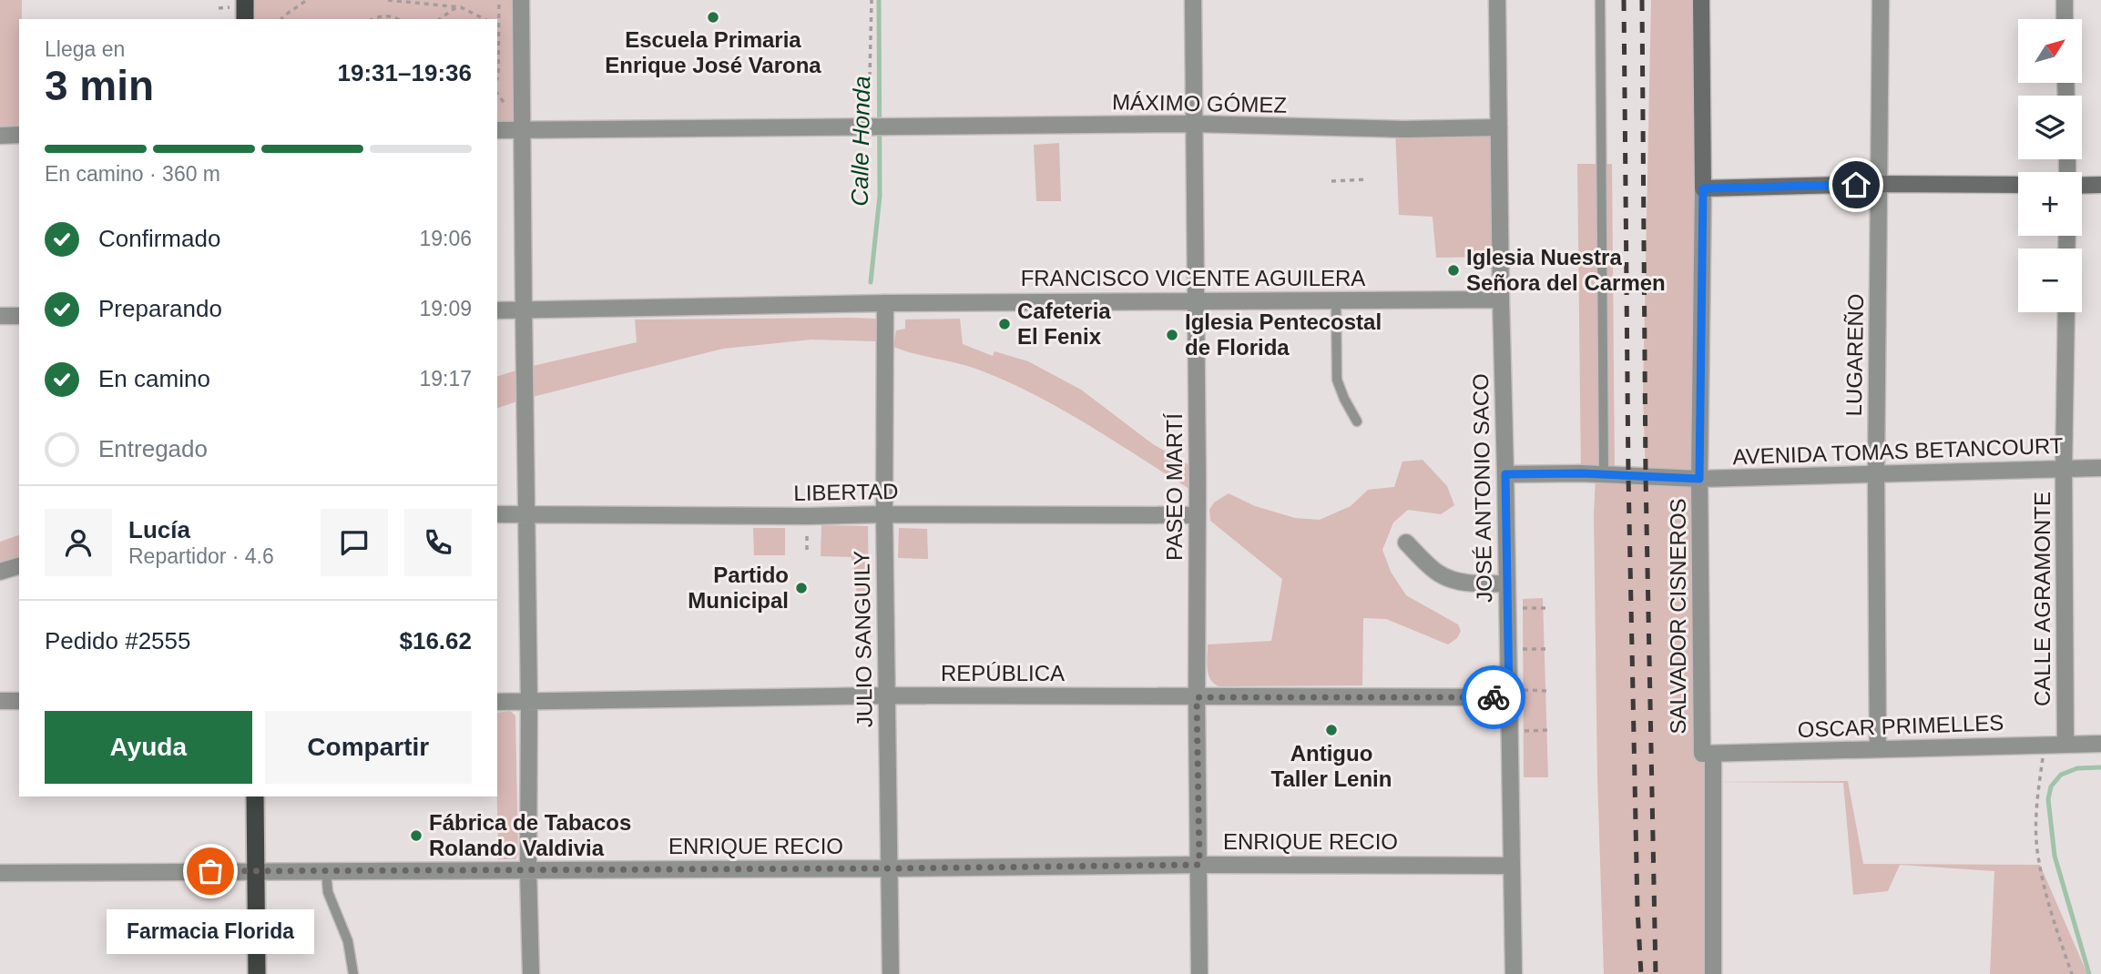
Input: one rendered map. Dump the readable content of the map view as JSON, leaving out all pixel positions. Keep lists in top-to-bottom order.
{
  "streets": {
    "street": [
      "MÁXIMO GÓMEZ",
      "FRANCISCO VICENTE AGUILERA",
      "LUGAREÑO",
      "AVENIDA TOMAS BETANCOURT",
      "PASEO MARTÍ",
      "JOSÉ ANTONIO SACO",
      "LIBERTAD",
      "CALLE AGRAMONTE",
      "SALVADOR CISNEROS",
      "JULIO SANGUILY",
      "REPÚBLICA",
      "OSCAR PRIMELLES",
      "ENRIQUE RECIO"
    ]
  },
  "crossings": [
    ["MÁXIMO GÓMEZ", "PASEO MARTÍ"],
    ["MÁXIMO GÓMEZ", "JOSÉ ANTONIO SACO"],
    ["FRANCISCO VICENTE AGUILERA", "PASEO MARTÍ"],
    ["FRANCISCO VICENTE AGUILERA", "JOSÉ ANTONIO SACO"],
    ["FRANCISCO VICENTE AGUILERA", "JULIO SANGUILY"],
    ["LUGAREÑO", "AVENIDA TOMAS BETANCOURT"],
    ["LUGAREÑO", "OSCAR PRIMELLES"],
    ["AVENIDA TOMAS BETANCOURT", "JOSÉ ANTONIO SACO"],
    ["AVENIDA TOMAS BETANCOURT", "CALLE AGRAMONTE"],
    ["AVENIDA TOMAS BETANCOURT", "SALVADOR CISNEROS"],
    ["PASEO MARTÍ", "LIBERTAD"],
    ["PASEO MARTÍ", "REPÚBLICA"],
    ["PASEO MARTÍ", "ENRIQUE RECIO"],
    ["JOSÉ ANTONIO SACO", "REPÚBLICA"],
    ["JOSÉ ANTONIO SACO", "ENRIQUE RECIO"],
    ["LIBERTAD", "JULIO SANGUILY"],
    ["CALLE AGRAMONTE", "OSCAR PRIMELLES"],
    ["SALVADOR CISNEROS", "OSCAR PRIMELLES"],
    ["JULIO SANGUILY", "REPÚBLICA"],
    ["JULIO SANGUILY", "ENRIQUE RECIO"]
  ],
  "water": ["Calle Honda"],
  "places": [
    "Escuela Primaria Enrique José Varona",
    "Iglesia Nuestra Señora del Carmen",
    "Cafeteria El Fenix",
    "Iglesia Pentecostal de Florida",
    "Partido Municipal",
    "Antiguo Taller Lenin",
    "Fábrica de Tabacos Rolando Valdivia",
    "Farmacia Florida"
  ],
  "north": "top right",
  "page": {
    "map_buttons": ["+", "−"],
    "heading": ["3 min", "Llega en", "19:31–19:36"],
    "panel": [
      "Lucía",
      "Repartidor · 4.6",
      "Pedido #2555",
      "$16.62"
    ],
    "bar": "En camino · 360 m",
    "list": [
      ["Confirmado", "19:06"],
      ["Preparando", "19:09"],
      ["En camino", "19:17"],
      "Entregado"
    ],
    "buttons": ["Ayuda", "Compartir"],
    "bubble": "Farmacia Florida"
  }
}
